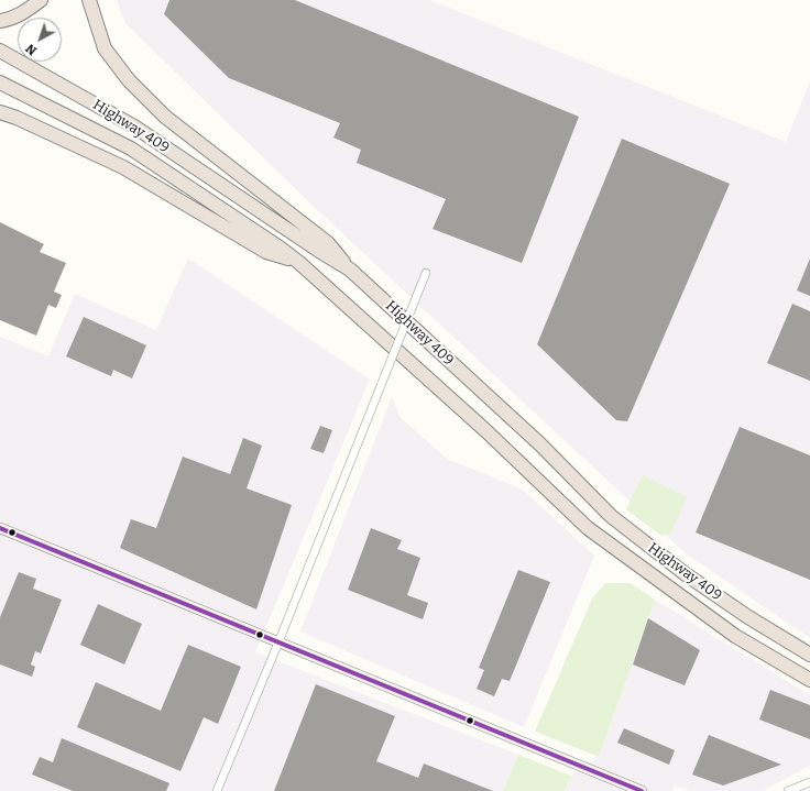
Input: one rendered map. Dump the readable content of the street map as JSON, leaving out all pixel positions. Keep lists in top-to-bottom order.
{
  "streets": {
    "highway": ["Highway 409"]
  },
  "north": "bottom left"
}
